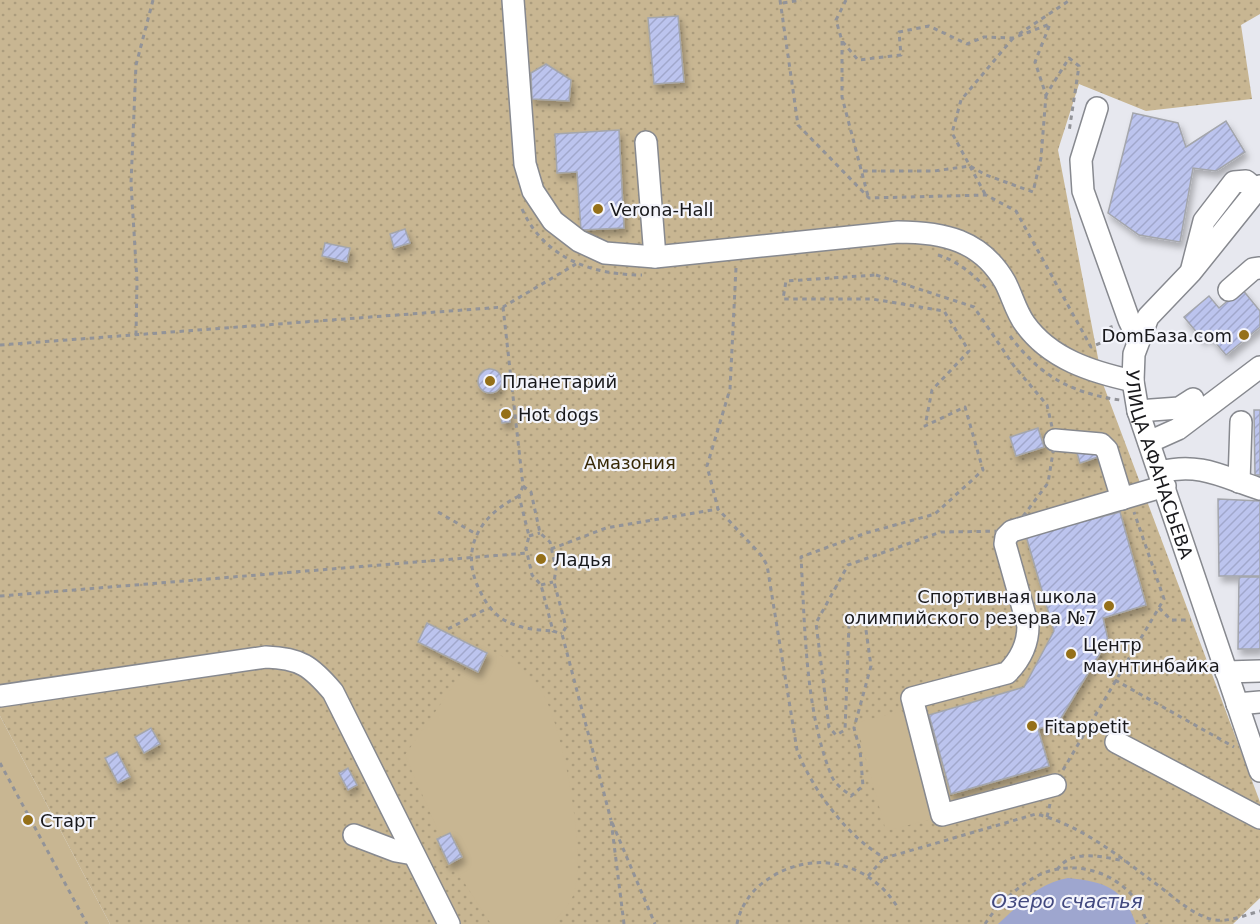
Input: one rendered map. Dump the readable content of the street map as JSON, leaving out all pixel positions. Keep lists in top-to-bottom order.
{
  "streets": {
    "street": ["УЛИЦА АФАНАСЬЕВА"]
  },
  "water": ["Озеро счастья"],
  "parks": ["Амазония"],
  "places": [
    "Verona-Hall",
    "DomБаза.com",
    "Планетарий",
    "Hot dogs",
    "Ладья",
    "Спортивная школа олимпийского резерва №7",
    "Центр маунтинбайка",
    "Fitappetit",
    "Старт"
  ]
}
